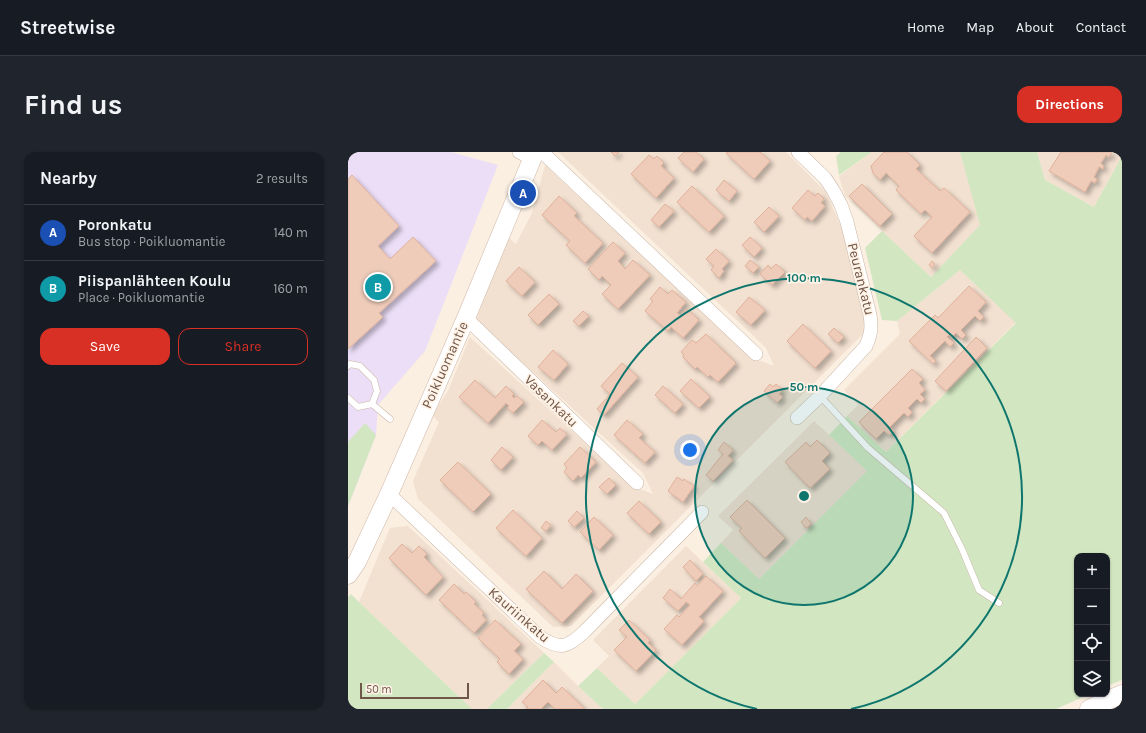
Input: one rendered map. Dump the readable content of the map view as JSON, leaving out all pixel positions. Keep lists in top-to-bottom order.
{
  "streets": {
    "street": [
      "Peurankatu",
      "Poikluomantie",
      "Vasankatu",
      "Kauriinkatu"
    ]
  },
  "crossings": [
    ["Poikluomantie", "Vasankatu"],
    ["Poikluomantie", "Kauriinkatu"]
  ],
  "scale_bar": "50 m",
  "page": {
    "header": "Streetwise",
    "nav": [
      "Home",
      "Map",
      "About",
      "Contact"
    ],
    "buttons": [
      "Directions",
      ["Save", "Share"]
    ],
    "title": "Find us",
    "heading": ["Nearby", "2 results"],
    "pins": ["A", "B"],
    "list": [
      {
        "mark": "A",
        "name": "Poronkatu",
        "note": "Bus stop · Poikluomantie",
        "value": "140 m"
      },
      {
        "mark": "B",
        "name": "Piispanlähteen Koulu",
        "note": "Place · Poikluomantie",
        "value": "160 m"
      }
    ],
    "map_buttons": ["+", "−"],
    "scale": "50 m"
  },
  "rings": ["100 m", "50 m"]
}
